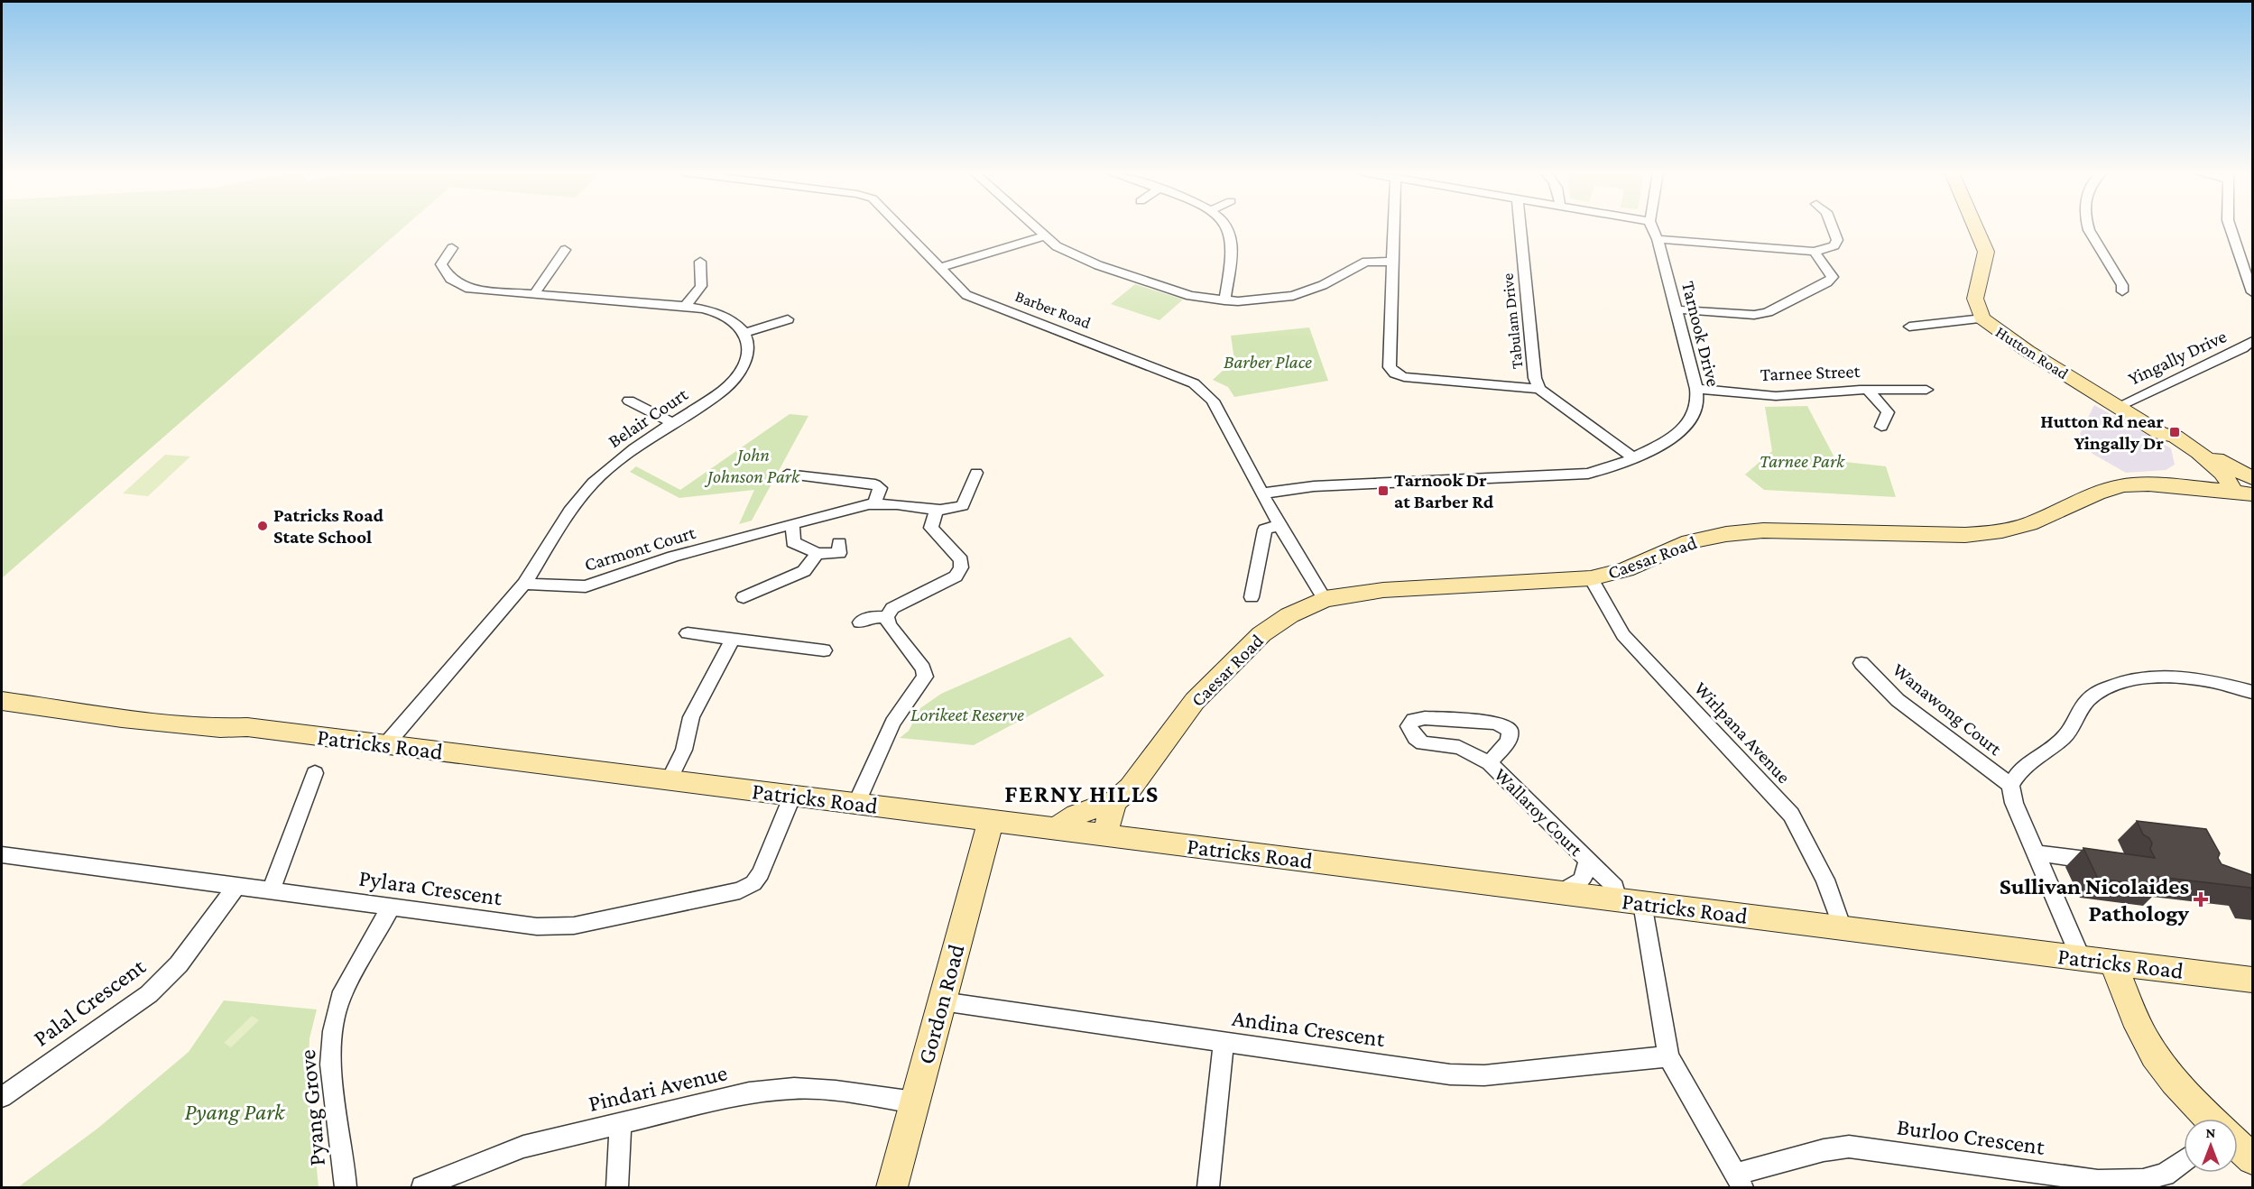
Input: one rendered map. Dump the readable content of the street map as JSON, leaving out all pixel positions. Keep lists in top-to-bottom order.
{
  "streets": {
    "street": [
      "Barber Road",
      "Tabulam Drive",
      "Tarnook Drive",
      "Hutton Road",
      "Yingally Drive",
      "Tarnee Street",
      "Belair Court",
      "Carmont Court",
      "Caesar Road",
      "Wanawong Court",
      "Wirlpana Avenue",
      "Patricks Road",
      "Wallaroy Court",
      "Pylara Crescent",
      "Palal Crescent",
      "Gordon Road",
      "Andina Crescent",
      "Pindari Avenue",
      "Pyang Grove",
      "Burloo Crescent"
    ]
  },
  "crossings": [
    ["Barber Road", "Tarnook Drive"],
    ["Barber Road", "Caesar Road"],
    ["Tabulam Drive", "Tarnook Drive"],
    ["Tarnook Drive", "Tarnee Street"],
    ["Hutton Road", "Yingally Drive"],
    ["Hutton Road", "Caesar Road"],
    ["Belair Court", "Carmont Court"],
    ["Belair Court", "Patricks Road"],
    ["Caesar Road", "Wirlpana Avenue"],
    ["Caesar Road", "Patricks Road"],
    ["Wirlpana Avenue", "Patricks Road"],
    ["Patricks Road", "Wallaroy Court"],
    ["Patricks Road", "Pylara Crescent"],
    ["Patricks Road", "Gordon Road"],
    ["Wallaroy Court", "Andina Crescent"],
    ["Wallaroy Court", "Burloo Crescent"],
    ["Pylara Crescent", "Palal Crescent"],
    ["Pylara Crescent", "Pyang Grove"],
    ["Gordon Road", "Andina Crescent"],
    ["Gordon Road", "Pindari Avenue"]
  ],
  "districts": ["FERNY HILLS"],
  "parks": [
    "Barber Place",
    "John Johnson Park",
    "Tarnee Park",
    "Lorikeet Reserve",
    "Pyang Park"
  ],
  "places": {
    "transit": ["Hutton Rd near Yingally Dr", "Tarnook Dr at Barber Rd"],
    "other": ["Patricks Road State School"],
    "health": ["Sullivan Nicolaides Pathology"]
  },
  "north": "top"
}
